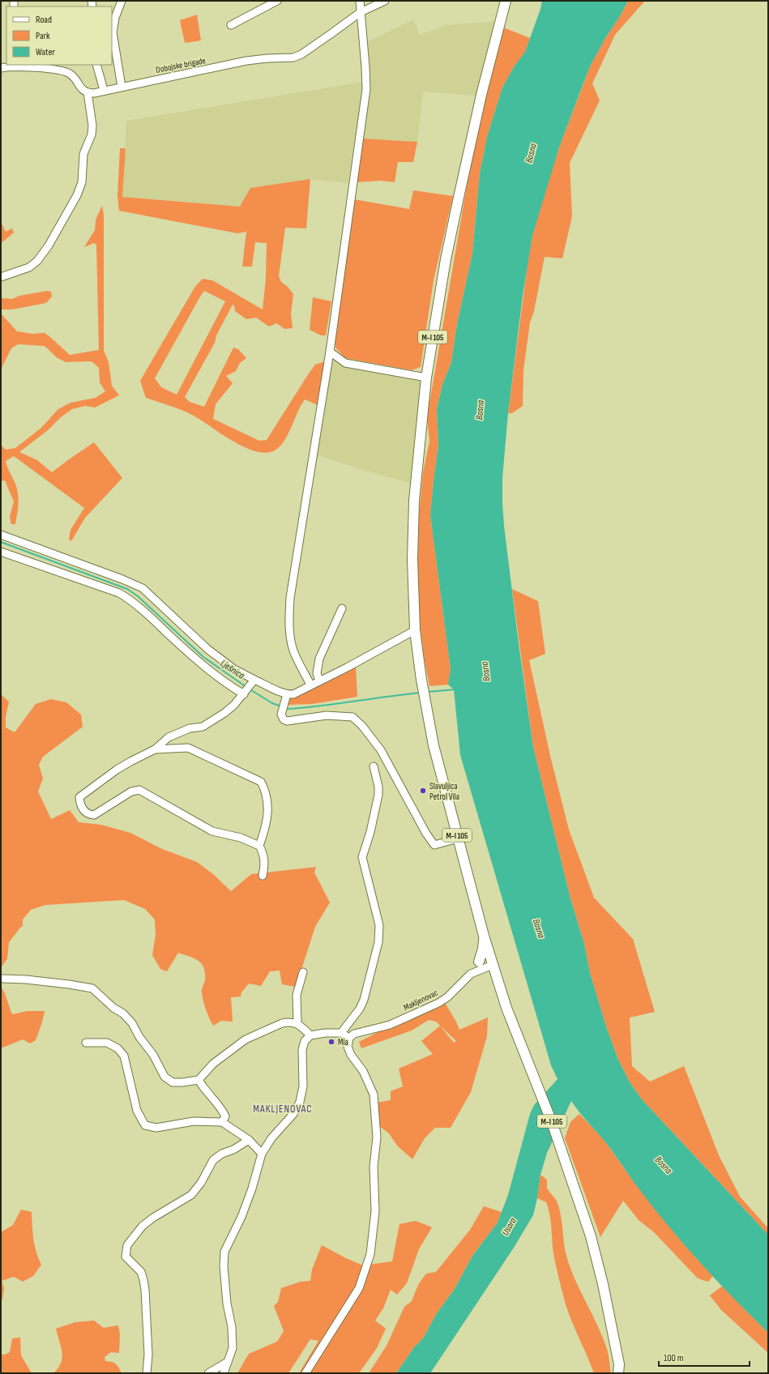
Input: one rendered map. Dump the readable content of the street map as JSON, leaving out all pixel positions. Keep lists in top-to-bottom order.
{
  "streets": {
    "main road": ["M-I 105"],
    "street": ["Dobojske brigade", "Makljenovac"]
  },
  "crossings": [
    ["M-I 105", "Makljenovac"]
  ],
  "districts": ["MAKLJENOVAC"],
  "water": ["Bosna", "Lješnica", "Usora"],
  "places": ["Slavuljica Petrol Vila", "Mia"],
  "legend": ["Road", "Park", "Water"],
  "scale_bar": "100 m"
}
